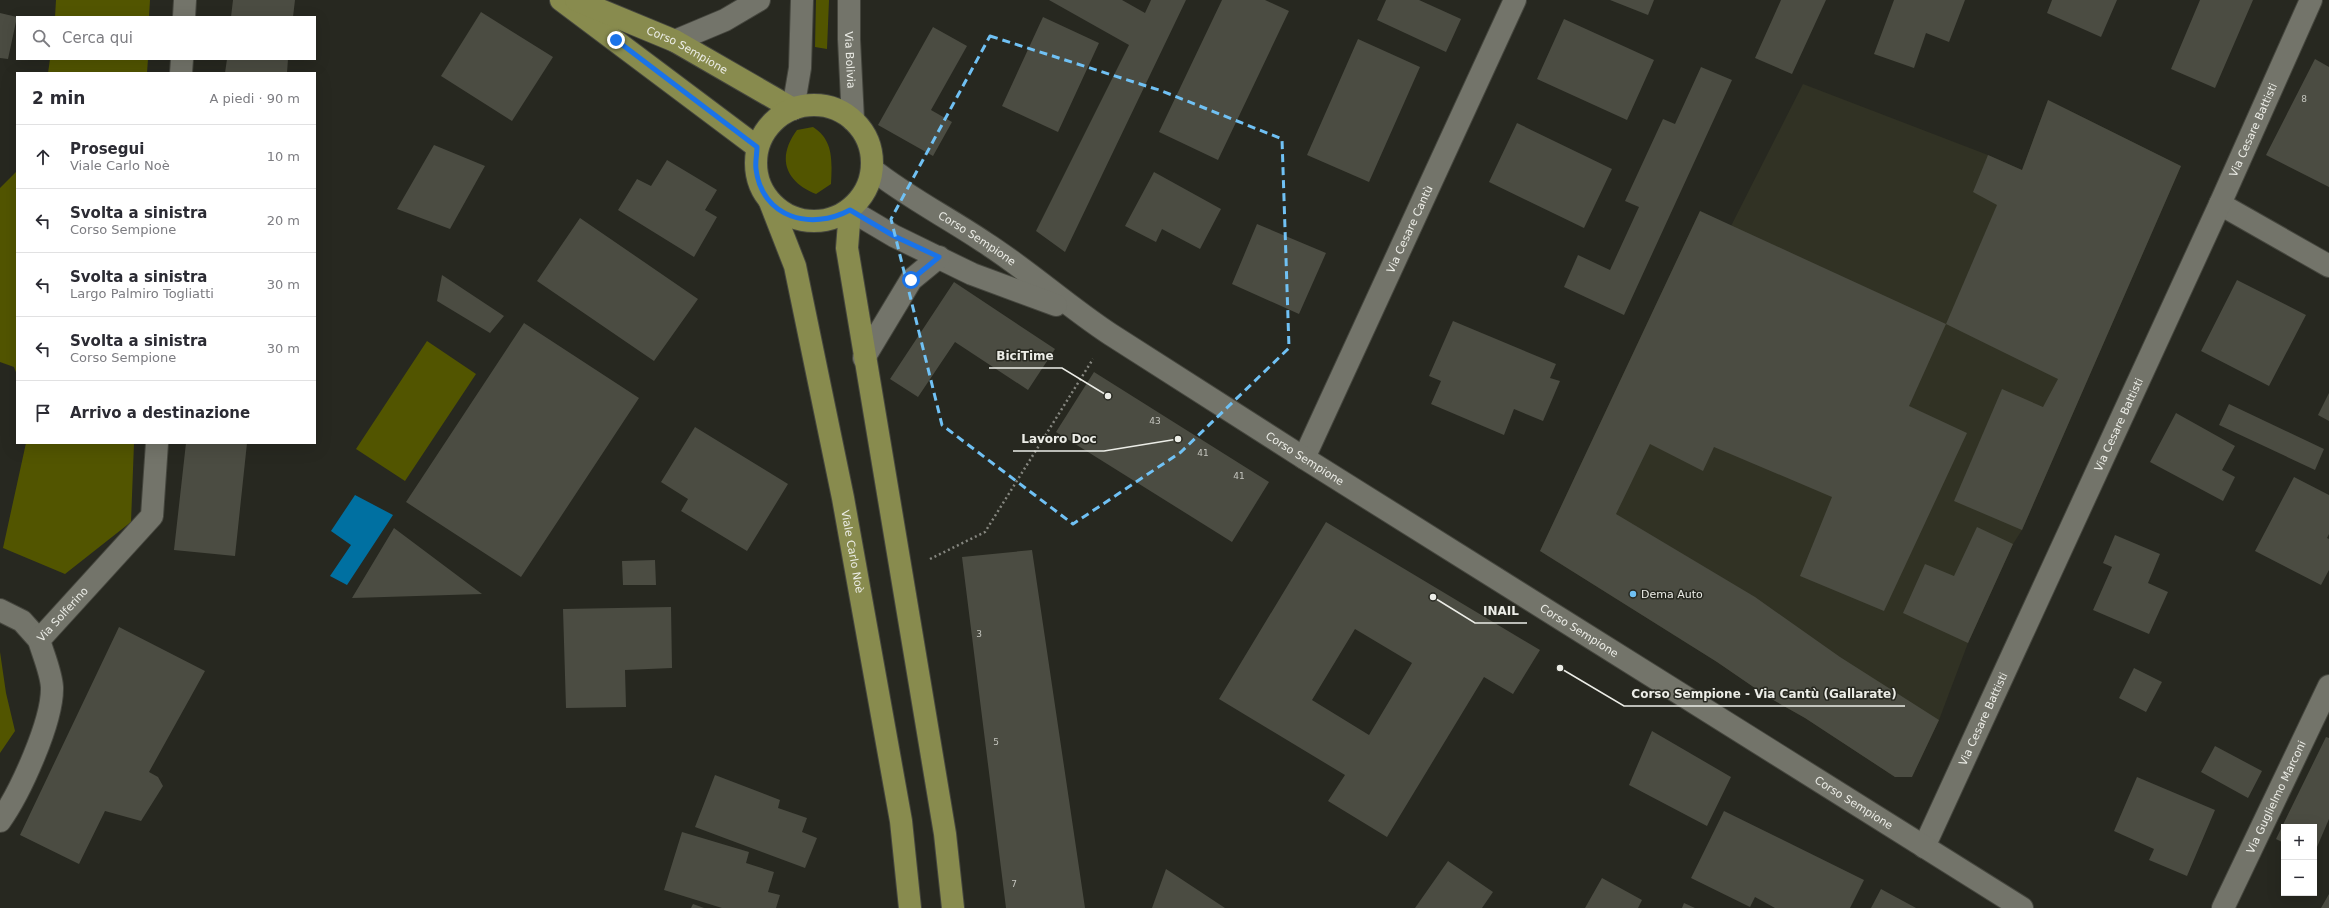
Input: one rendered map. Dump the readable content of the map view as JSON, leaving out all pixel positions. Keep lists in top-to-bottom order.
{
  "streets": {
    "main road": ["Corso Sempione", "Viale Carlo Noè"],
    "street": [
      "Via Bolivia",
      "Via Cesare Battisti",
      "Via Cesare Cantù",
      "Via Solferino",
      "Via Guglielmo Marconi"
    ]
  },
  "crossings": [
    ["Corso Sempione", "Via Bolivia"],
    ["Corso Sempione", "Via Cesare Battisti"],
    ["Corso Sempione", "Via Cesare Cantù"],
    ["Corso Sempione", "Viale Carlo Noè"],
    ["Via Bolivia", "Viale Carlo Noè"]
  ],
  "places": [
    "BiciTime",
    "Lavoro Doc",
    "Dema Auto",
    "INAIL",
    "Corso Sempione - Via Cantù (Gallarate)"
  ],
  "house_numbers": [
    "8",
    "43",
    "41",
    "41",
    "3",
    "5",
    "7"
  ],
  "page": {
    "search": "Cerca qui",
    "heading": ["2 min", "A piedi · 90 m"],
    "list": [
      ["Prosegui", "Viale Carlo Noè", "10 m"],
      ["Svolta a sinistra", "Corso Sempione", "20 m"],
      ["Svolta a sinistra", "Largo Palmiro Togliatti", "30 m"],
      ["Svolta a sinistra", "Corso Sempione", "30 m"],
      "Arrivo a destinazione"
    ],
    "map_buttons": ["+", "−"]
  }
}
